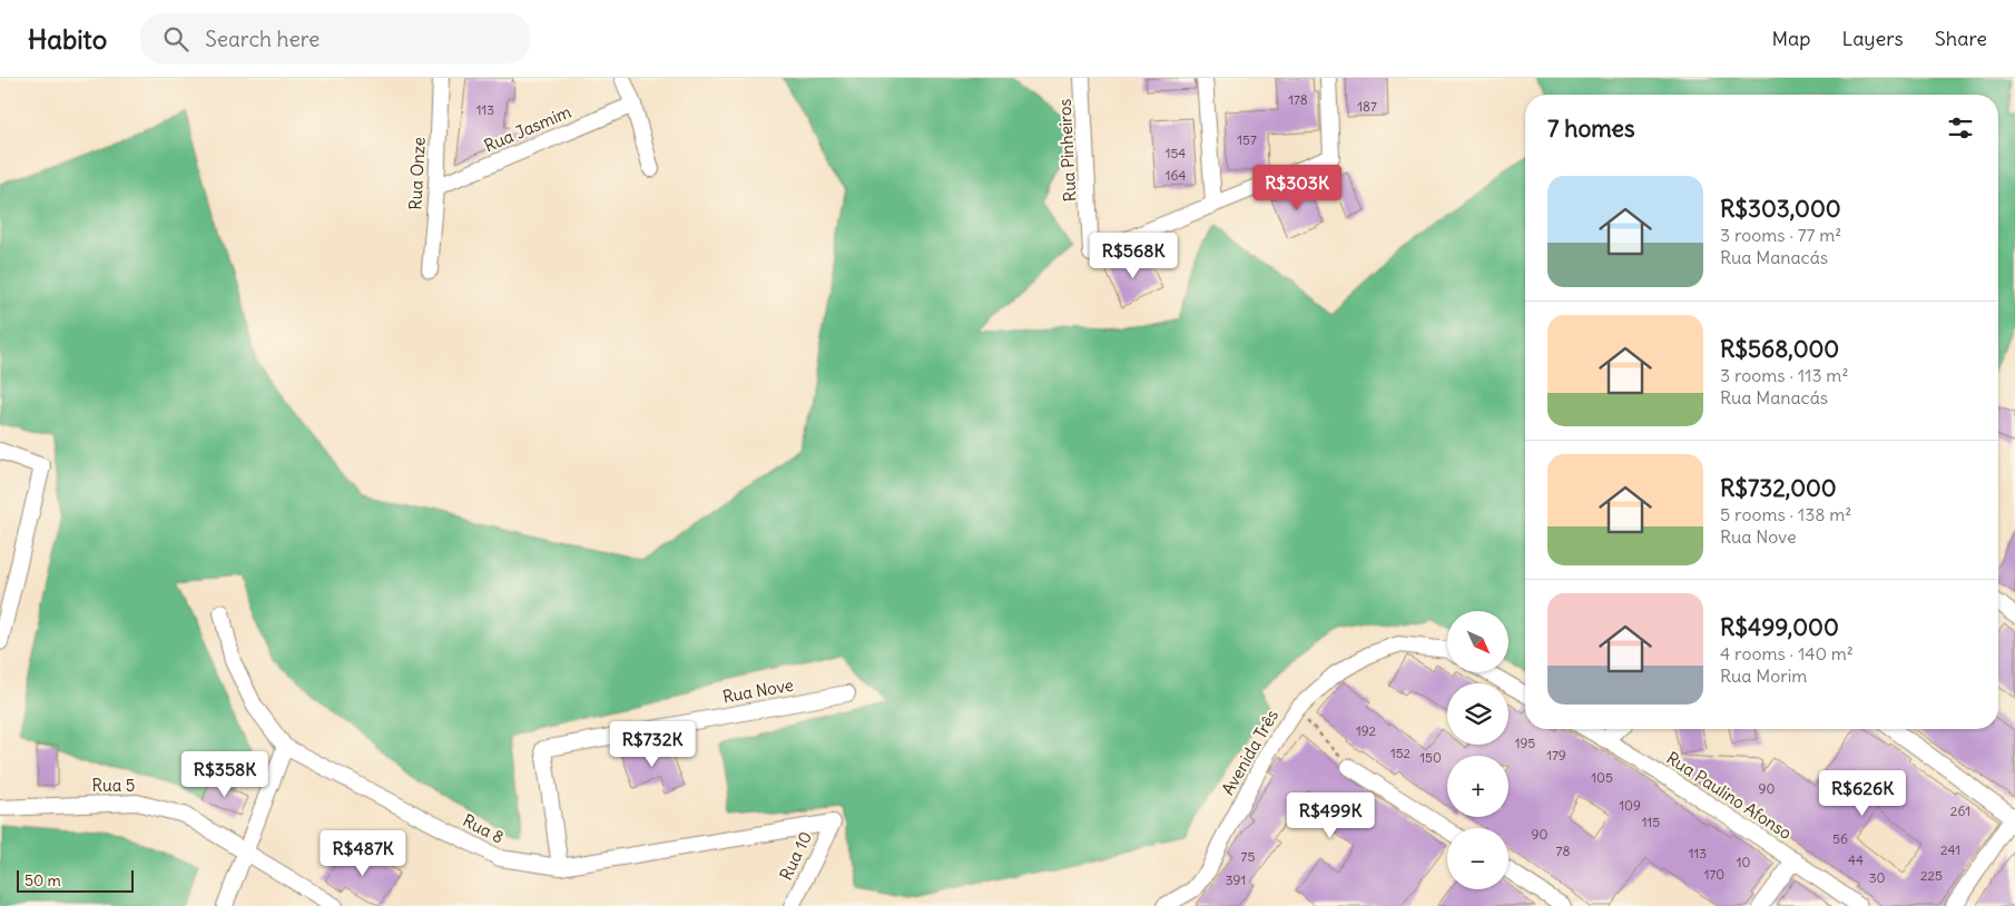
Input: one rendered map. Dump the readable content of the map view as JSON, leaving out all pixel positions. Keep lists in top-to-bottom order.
{
  "streets": {
    "street": [
      "Rua Jasmim",
      "Rua Pinheiros",
      "Rua Onze",
      "Rua Nove",
      "Avenida Três",
      "Rua 5",
      "Rua Paulino Afonso",
      "Rua 8",
      "Rua 10"
    ]
  },
  "crossings": [
    ["Rua Jasmim", "Rua Onze"],
    ["Rua Nove", "Rua 8"],
    ["Rua 8", "Rua 10"]
  ],
  "house_numbers": [
    "178",
    "187",
    "113",
    "157",
    "154",
    "164",
    "192",
    "195",
    "152",
    "179",
    "150",
    "105",
    "90",
    "109",
    "261",
    "115",
    "90",
    "56",
    "241",
    "78",
    "113",
    "75",
    "44",
    "10",
    "170",
    "225",
    "30",
    "391"
  ],
  "scale_bar": "50 m",
  "north": "bottom right",
  "page": {
    "header": "Habito",
    "search": "Search here",
    "nav": ["Map", "Layers", "Share"],
    "heading": "7 homes",
    "list": [
      {
        "name": "R$303,000",
        "note": "3 rooms · 77 m² · Rua Manacás"
      },
      {
        "name": "R$568,000",
        "note": "3 rooms · 113 m² · Rua Manacás"
      },
      {
        "name": "R$732,000",
        "note": "5 rooms · 138 m² · Rua Nove"
      },
      {
        "name": "R$499,000",
        "note": "4 rooms · 140 m² · Rua Morim"
      }
    ],
    "price": [
      "R$303K",
      "R$568K",
      "R$732K",
      "R$358K",
      "R$626K",
      "R$499K",
      "R$487K"
    ],
    "map_buttons": ["+", "−"],
    "scale": "50 m"
  }
}
